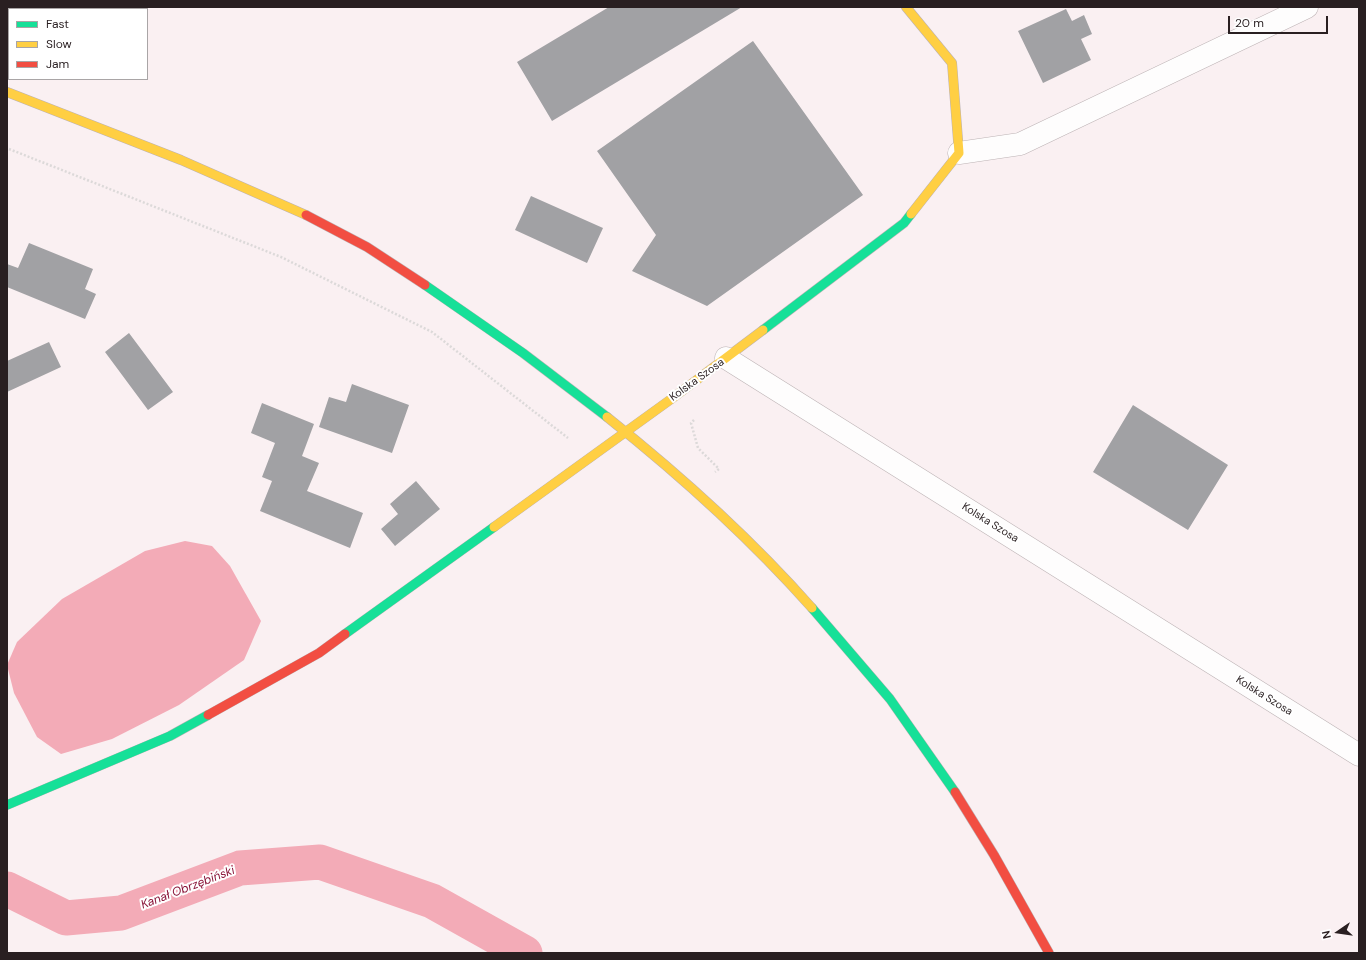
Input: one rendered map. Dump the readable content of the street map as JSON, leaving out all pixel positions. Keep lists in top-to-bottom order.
{
  "streets": {
    "main road": ["Kolska Szosa"]
  },
  "water": ["Kanał Obrzębiński"],
  "legend": ["Fast", "Slow", "Jam"],
  "scale_bar": "20 m",
  "north": "left"
}
